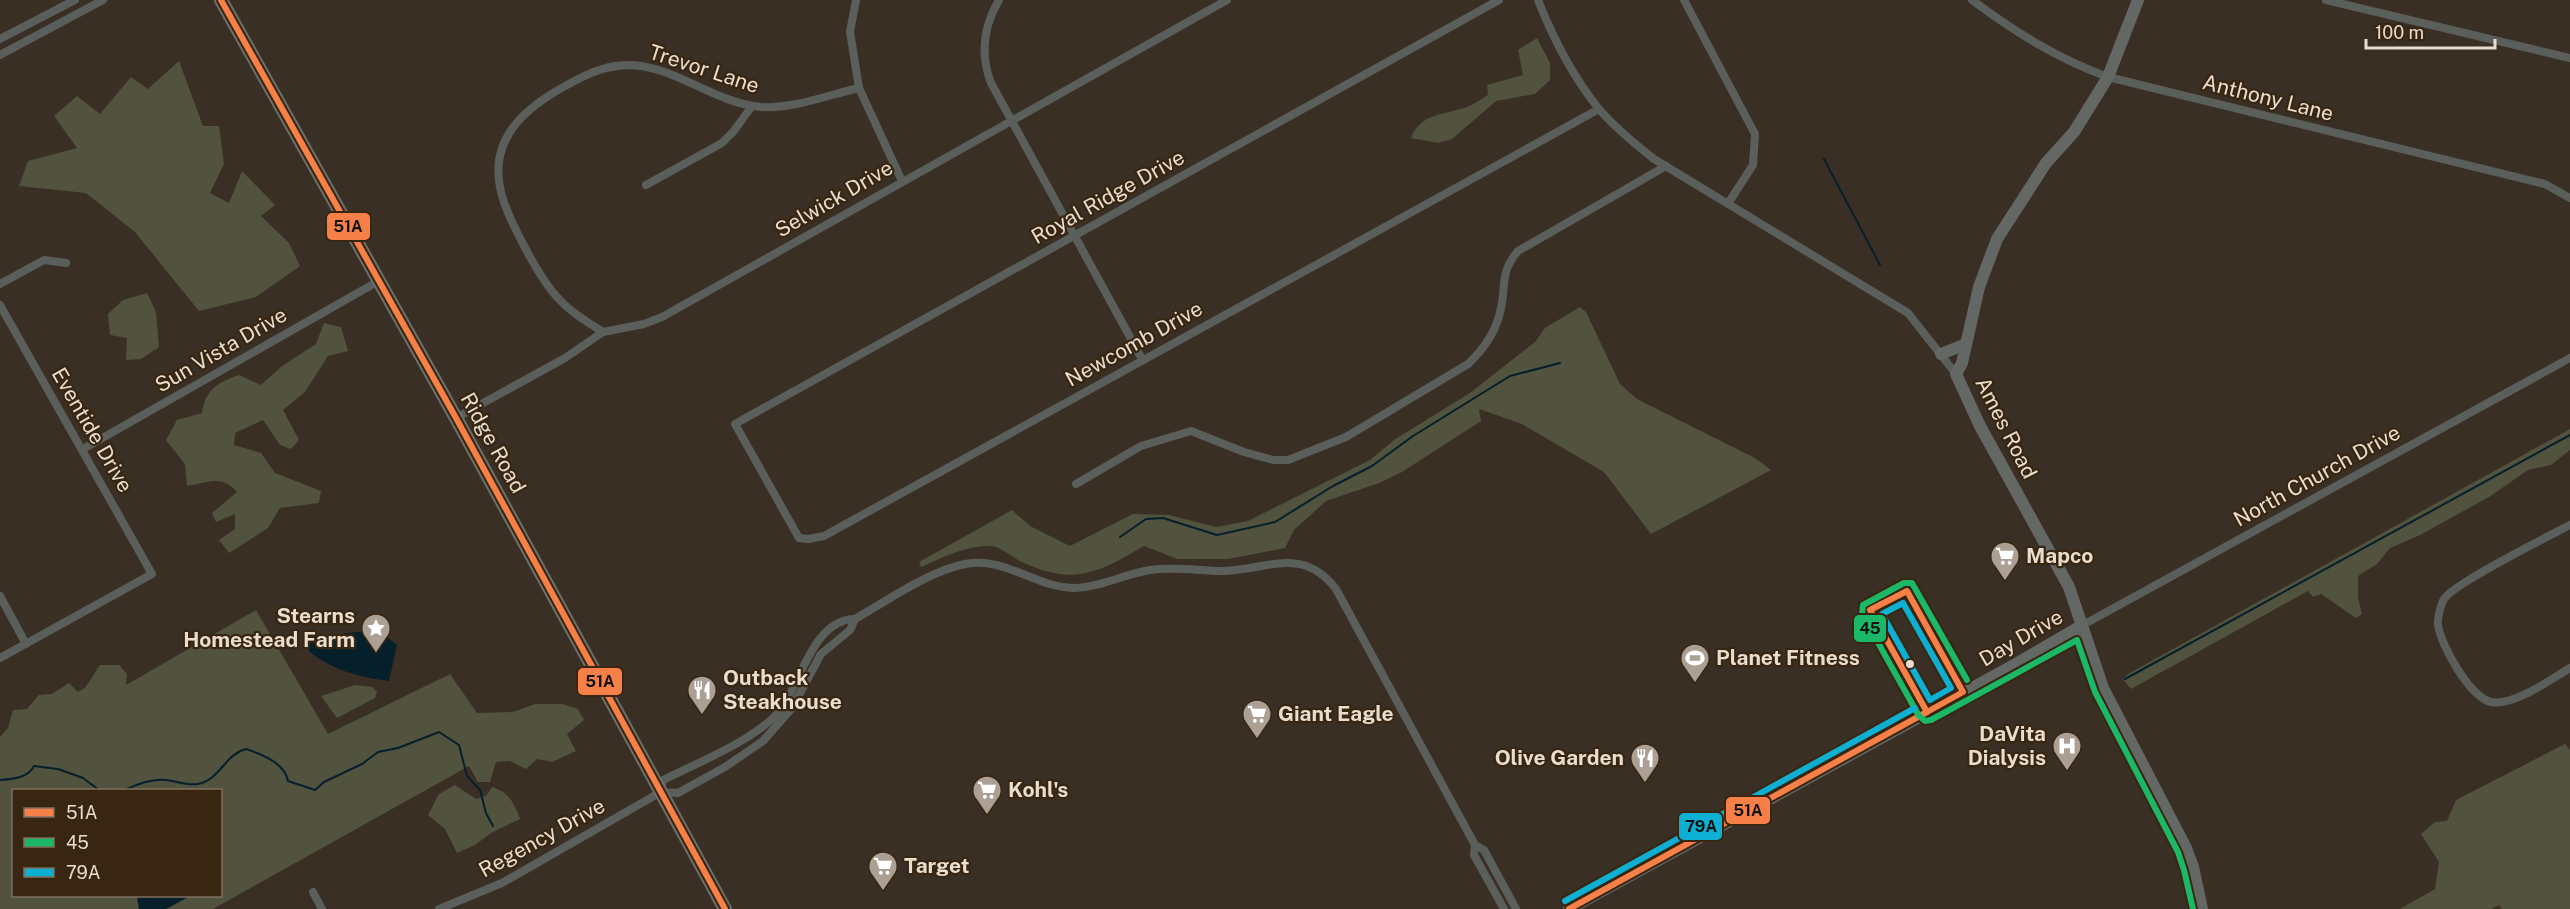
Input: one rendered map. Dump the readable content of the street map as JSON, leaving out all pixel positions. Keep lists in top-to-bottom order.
{
  "streets": {
    "main road": ["Ridge Road"],
    "street": [
      "Trevor Lane",
      "Anthony Lane",
      "Royal Ridge Drive",
      "Selwick Drive",
      "Newcomb Drive",
      "Sun Vista Drive",
      "Ames Road",
      "Eventide Drive",
      "North Church Drive",
      "Day Drive",
      "Regency Drive"
    ]
  },
  "crossings": [
    ["Trevor Lane", "Selwick Drive"],
    ["Royal Ridge Drive", "Newcomb Drive"],
    ["Selwick Drive", "Ridge Road"],
    ["Newcomb Drive", "Ames Road"],
    ["Sun Vista Drive", "Eventide Drive"],
    ["Sun Vista Drive", "Ridge Road"],
    ["Ames Road", "North Church Drive"],
    ["Ames Road", "Day Drive"],
    ["Ridge Road", "Regency Drive"],
    ["North Church Drive", "Day Drive"]
  ],
  "places": {
    "supermarket": [
      "Mapco",
      "Giant Eagle",
      "Kohl's",
      "Target"
    ],
    "place": ["Stearns Homestead Farm"],
    "sports": ["Planet Fitness"],
    "restaurant": ["Outback Steakhouse", "Olive Garden"],
    "hospital": ["DaVita Dialysis"]
  },
  "lines": ["transit line 51A", "transit line 45", "transit line 79A"],
  "legend": ["51A", "45", "79A"],
  "scale_bar": "100 m"
}
